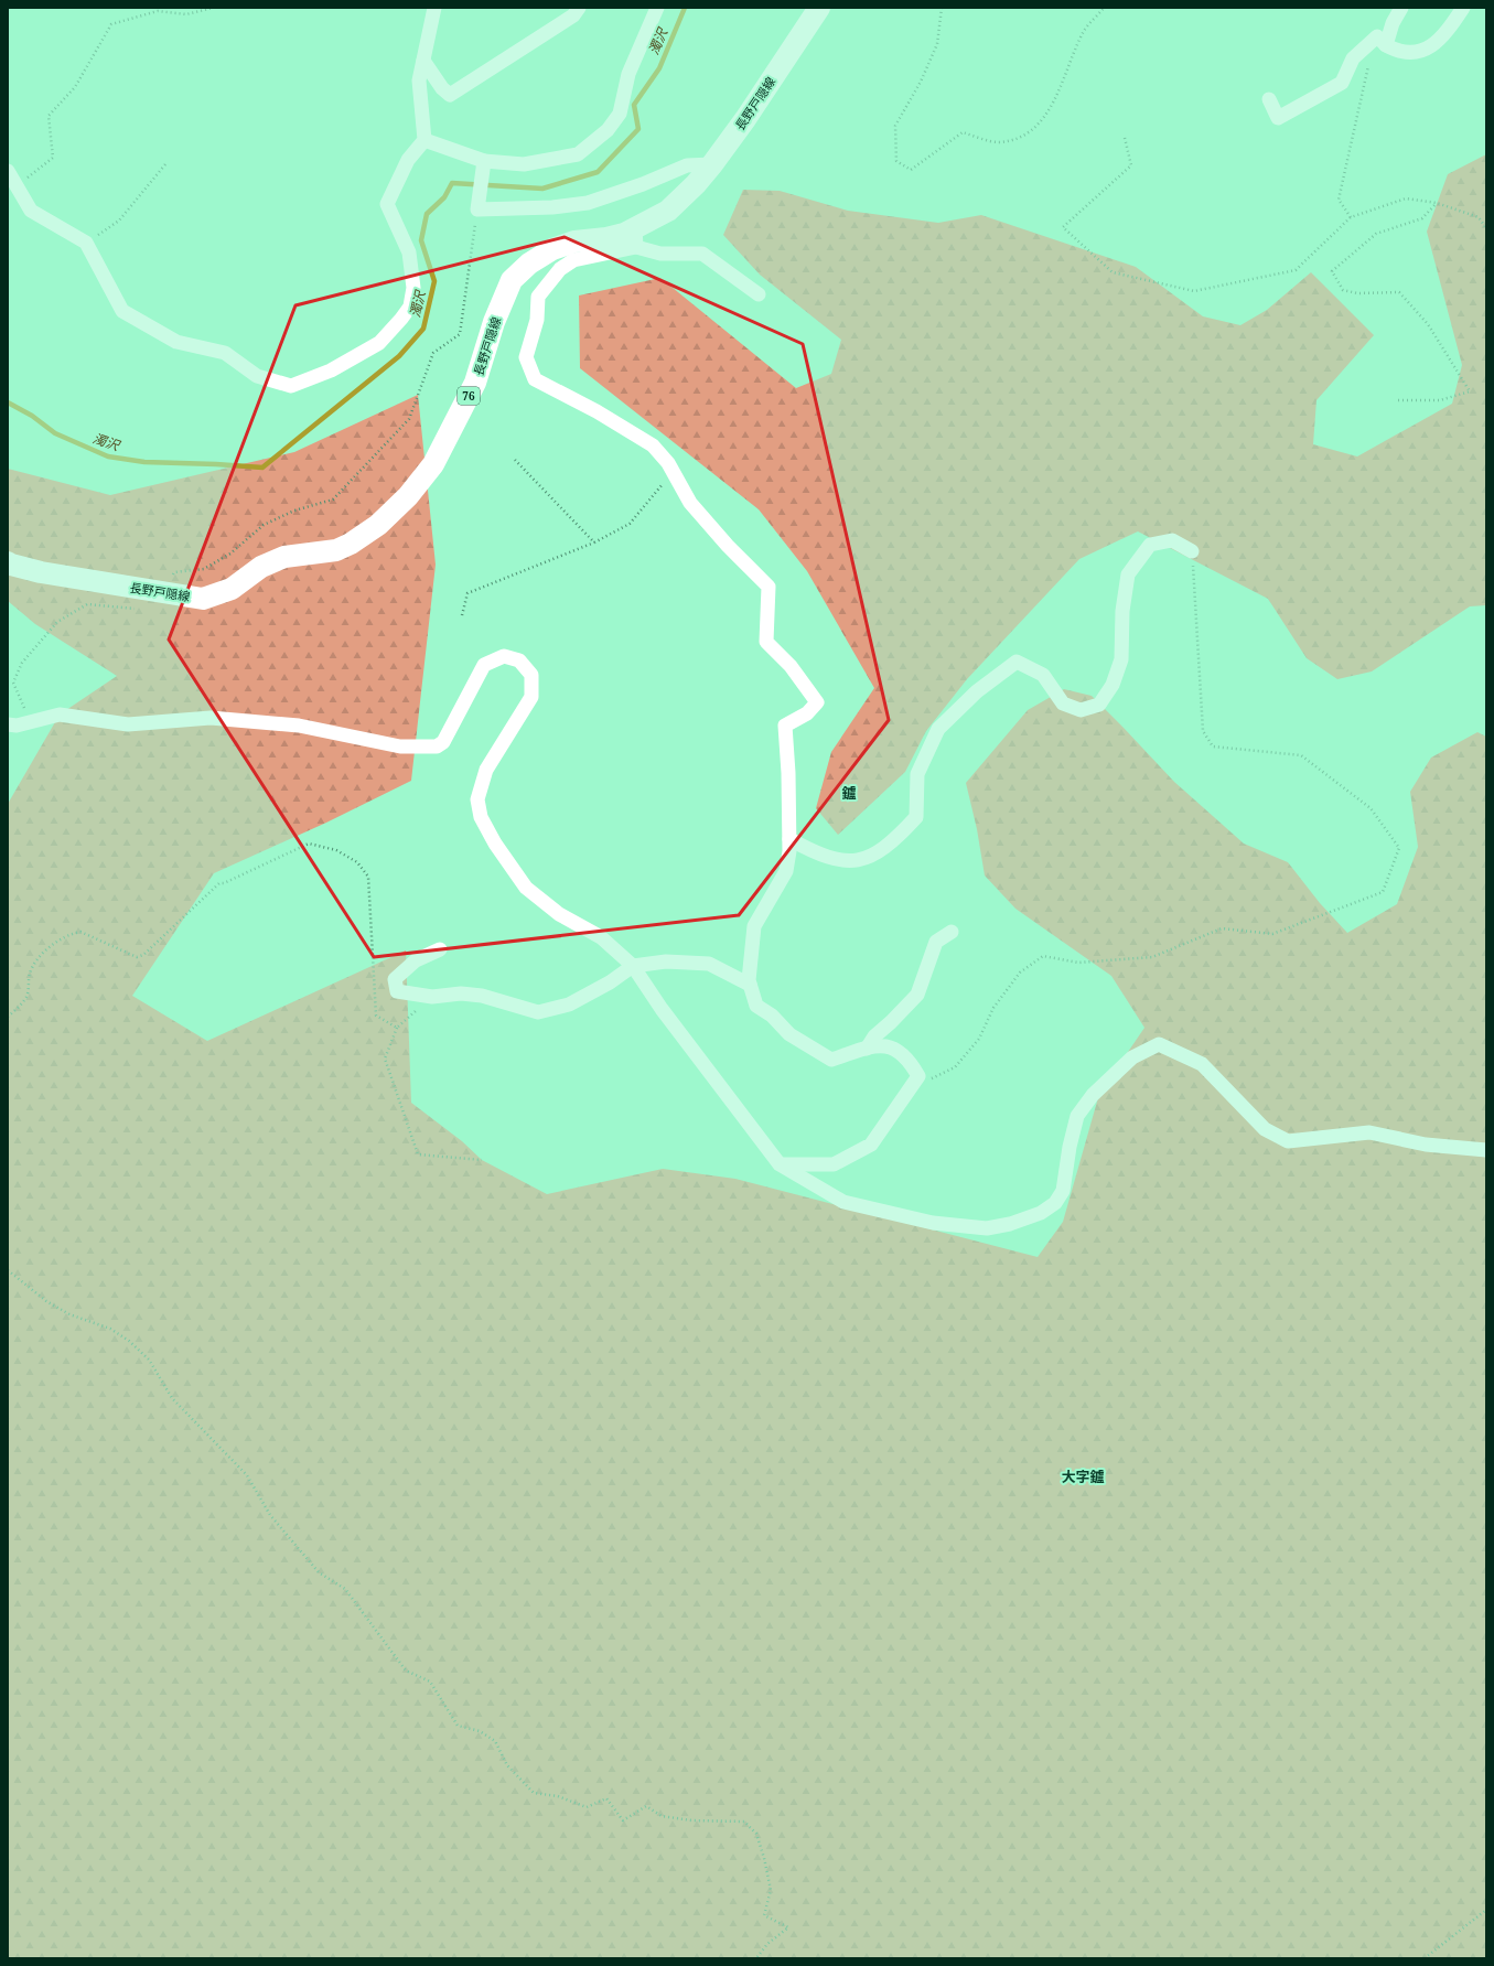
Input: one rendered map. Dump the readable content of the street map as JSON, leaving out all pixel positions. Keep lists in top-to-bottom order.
{
  "streets": {
    "main road": ["長野戸隠線", "76"]
  },
  "districts": ["鑪", "大字鑪"],
  "water": ["濁沢"]
}
